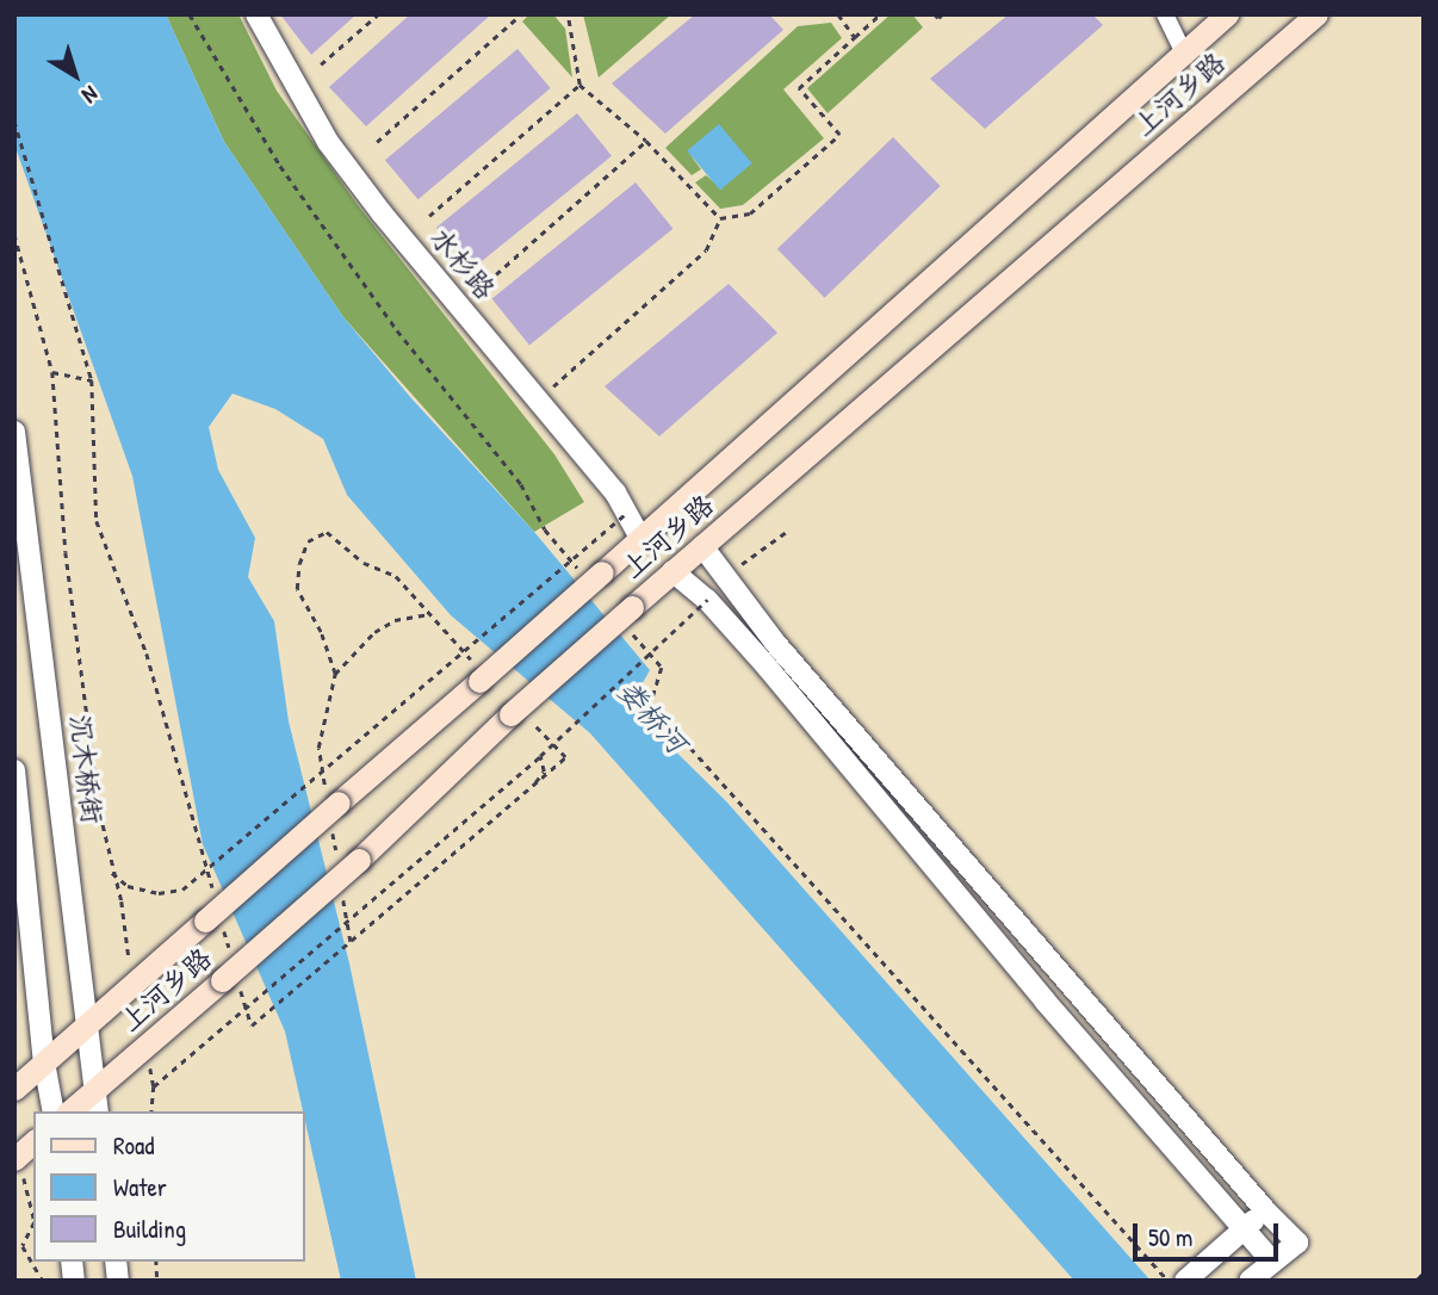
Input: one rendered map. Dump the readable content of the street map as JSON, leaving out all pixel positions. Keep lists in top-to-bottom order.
{
  "streets": {
    "main road": ["上河乡路"],
    "street": ["水杉路", "沉木桥街"]
  },
  "crossings": [
    ["上河乡路", "水杉路"],
    ["上河乡路", "沉木桥街"]
  ],
  "water": ["娄桥河"],
  "legend": ["Road", "Water", "Building"],
  "scale_bar": "50 m",
  "north": "bottom right"
}
